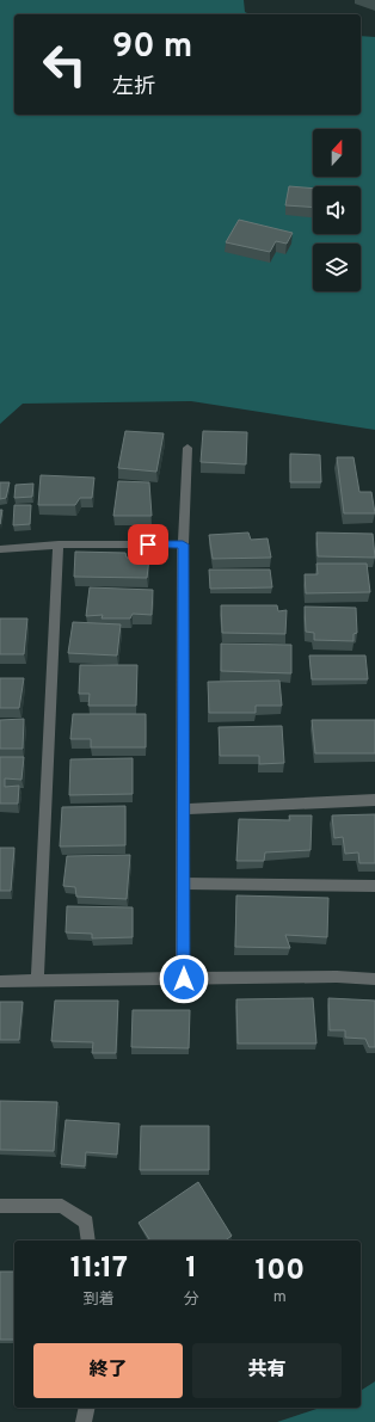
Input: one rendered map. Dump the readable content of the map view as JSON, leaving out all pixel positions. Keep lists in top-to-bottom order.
{
  "north": "top",
  "page": {
    "turn": ["90 m", "左折"],
    "eta": [
      "11:17",
      "到着",
      "1",
      "分",
      "100",
      "m"
    ],
    "buttons": ["終了", "共有"]
  }
}
